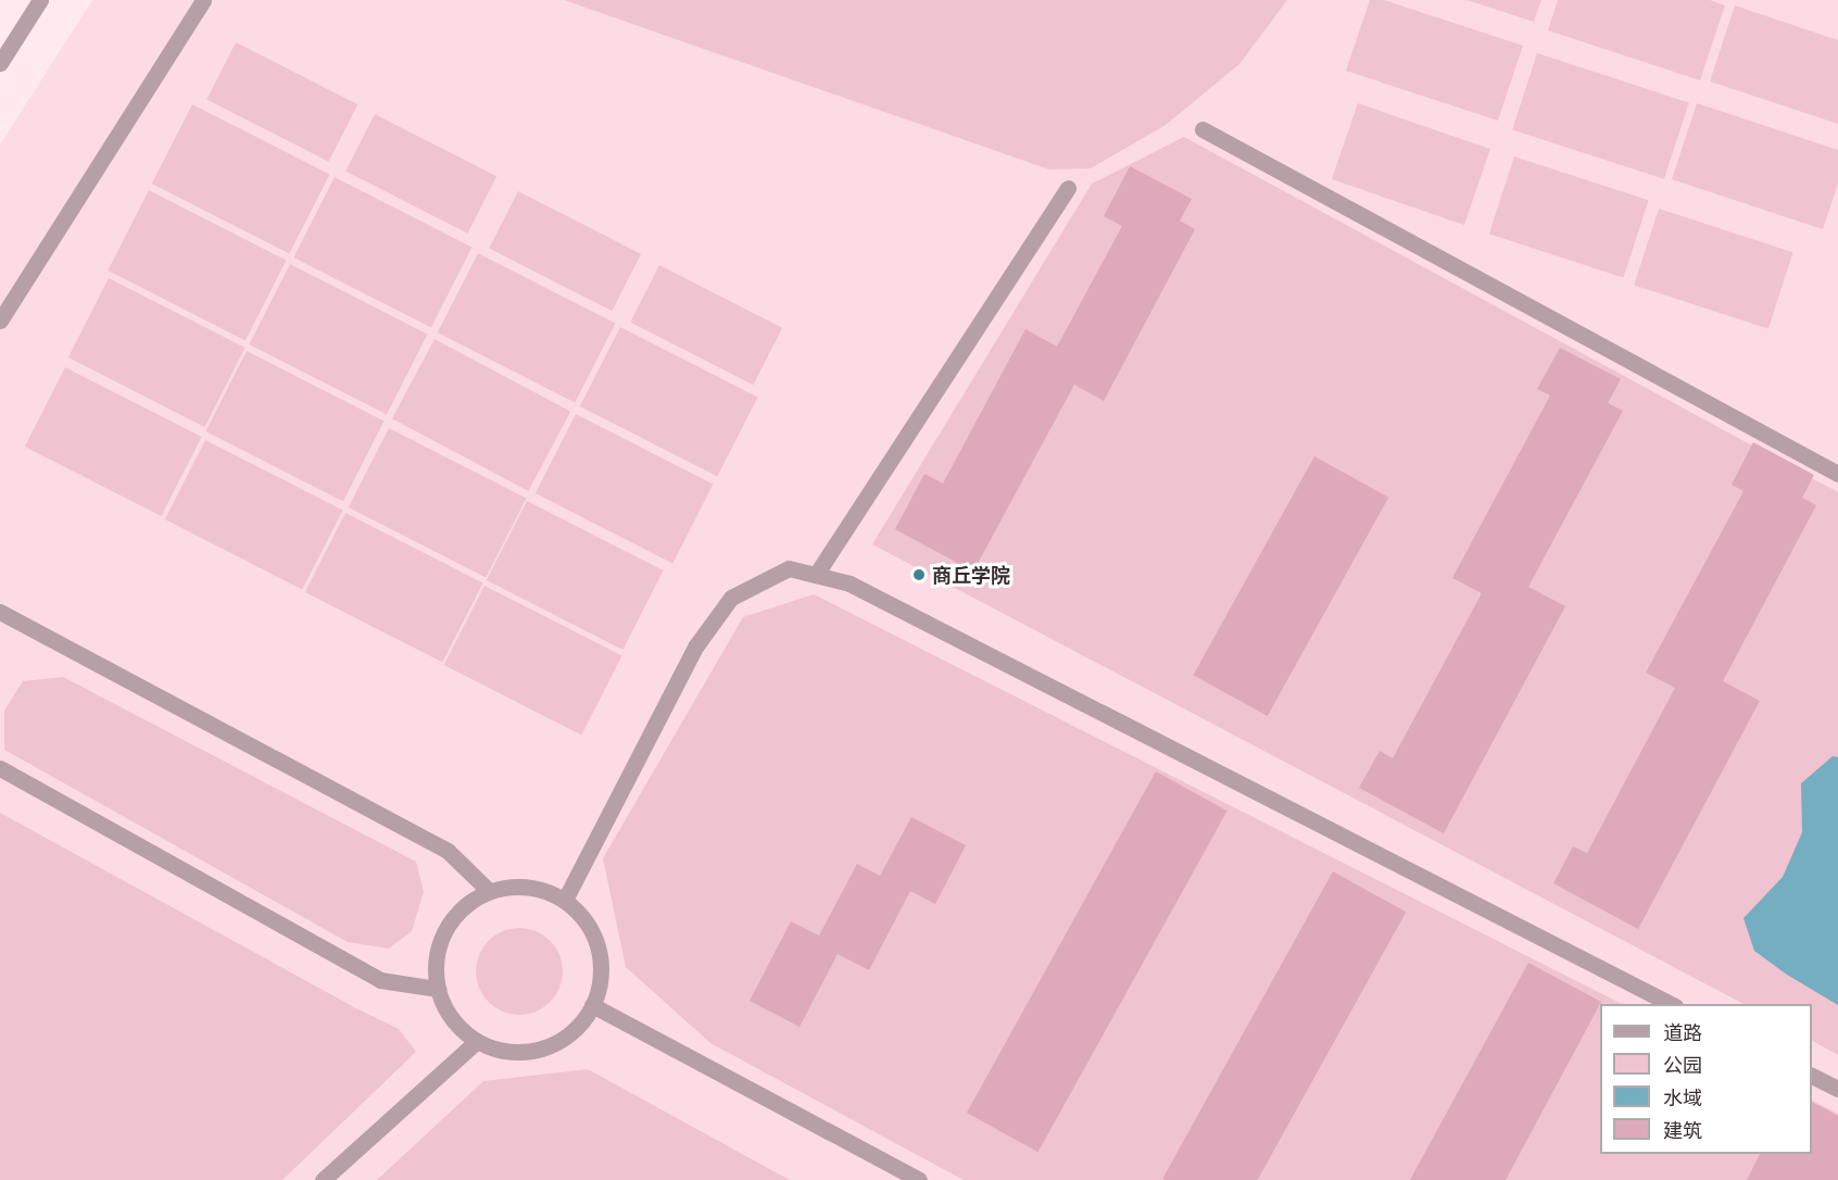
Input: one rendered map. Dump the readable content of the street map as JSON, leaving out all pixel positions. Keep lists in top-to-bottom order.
{
  "places": ["商丘学院"],
  "legend": [
    "道路",
    "公园",
    "水域",
    "建筑"
  ]
}
